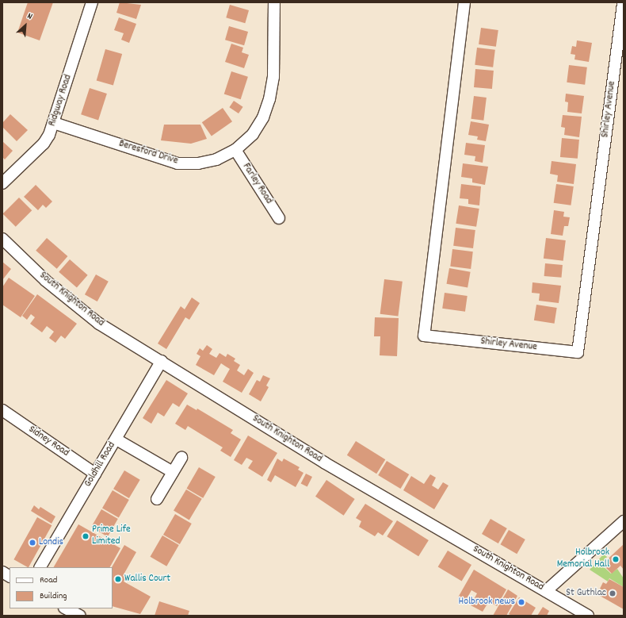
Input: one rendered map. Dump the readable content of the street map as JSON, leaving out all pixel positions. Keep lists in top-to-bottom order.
{
  "streets": {
    "street": [
      "Ridgway Road",
      "Shirley Avenue",
      "Beresford Drive",
      "Farley Road",
      "South Knighton Road",
      "Sidney Road",
      "Goldhill Road"
    ]
  },
  "crossings": [
    ["Ridgway Road", "Beresford Drive"],
    ["Beresford Drive", "Farley Road"],
    ["South Knighton Road", "Goldhill Road"],
    ["Sidney Road", "Goldhill Road"]
  ],
  "places": [
    "Prime Life Limited",
    "Londis",
    "Holbrook Memorial Hall",
    "Wallis Court",
    "St Guthlac",
    "Holbrook news"
  ],
  "legend": ["Road", "Building"],
  "north": "top right"
}
